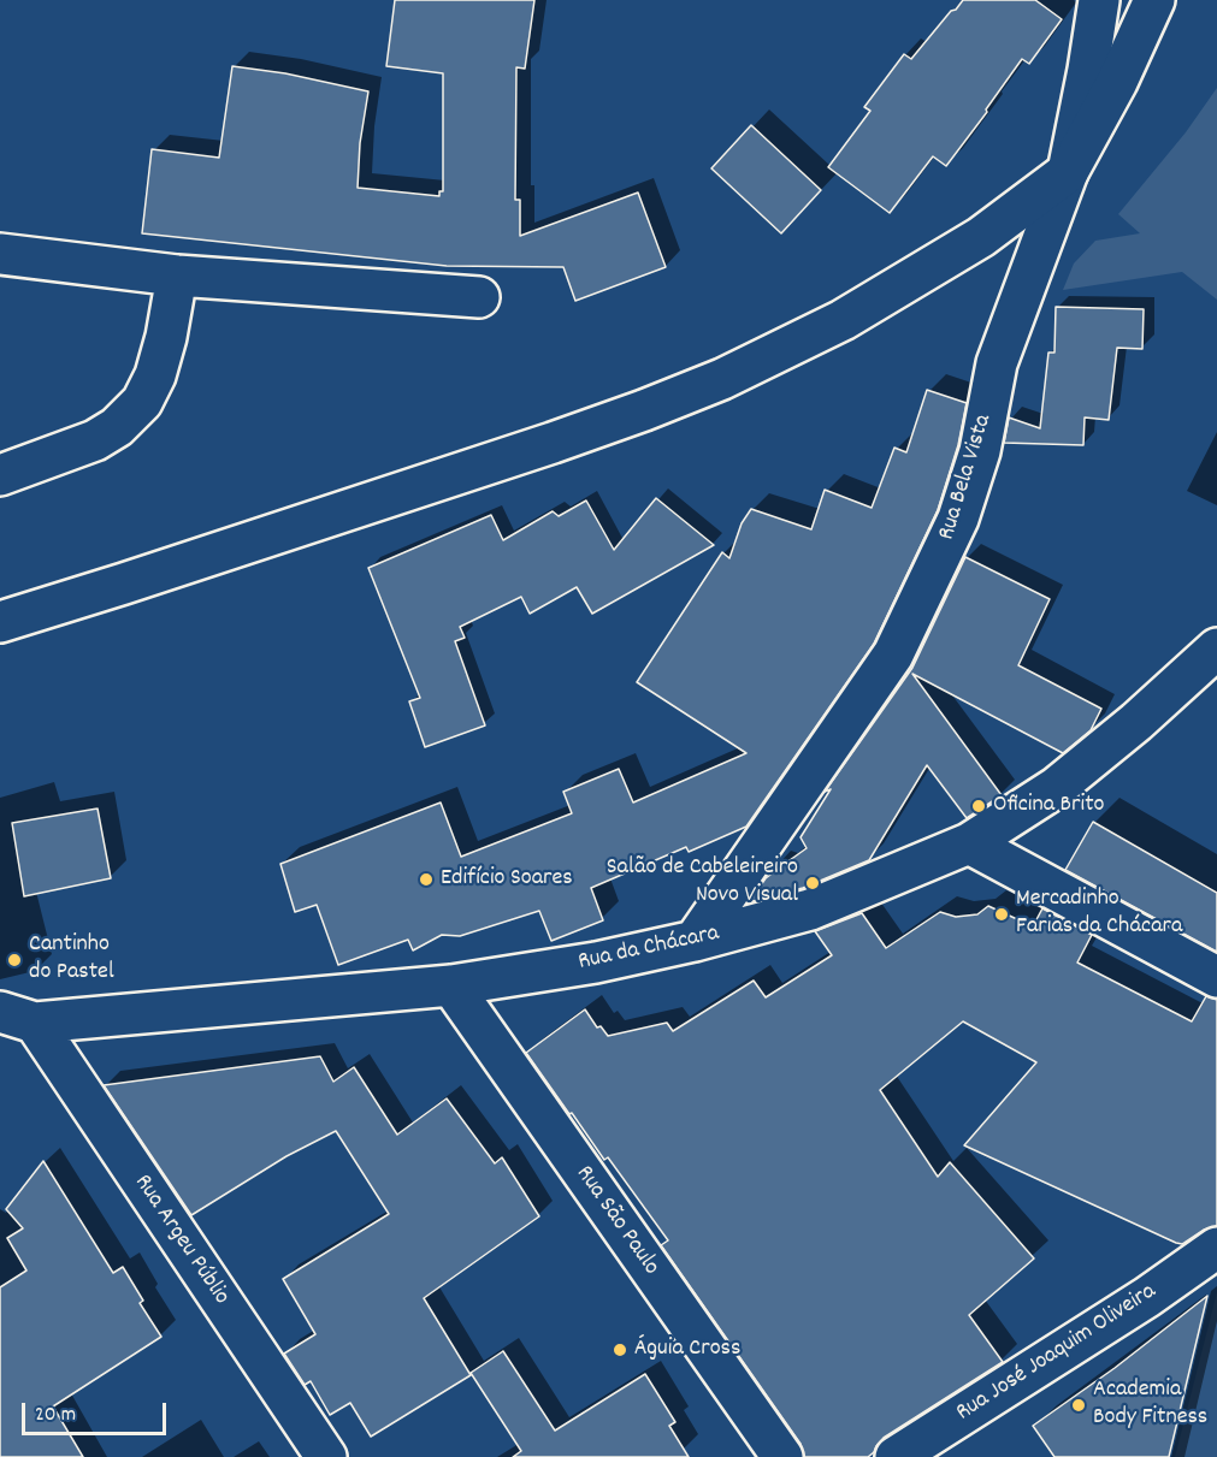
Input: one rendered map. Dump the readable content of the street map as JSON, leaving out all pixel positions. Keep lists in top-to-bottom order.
{
  "streets": {
    "street": [
      "Rua Bela Vista",
      "Rua da Chácara",
      "Rua São Paulo",
      "Rua Argeu Públio",
      "Rua José Joaquim Oliveira"
    ]
  },
  "crossings": [
    ["Rua Bela Vista", "Rua da Chácara"],
    ["Rua da Chácara", "Rua São Paulo"],
    ["Rua da Chácara", "Rua Argeu Públio"]
  ],
  "places": [
    "Oficina Brito",
    "Edifício Soares",
    "Salão de Cabeleireiro Novo Visual",
    "Mercadinho Farias da Chácara",
    "Cantinho do Pastel",
    "Águia Cross",
    "Academia Body Fitness"
  ],
  "scale_bar": "20 m"
}
